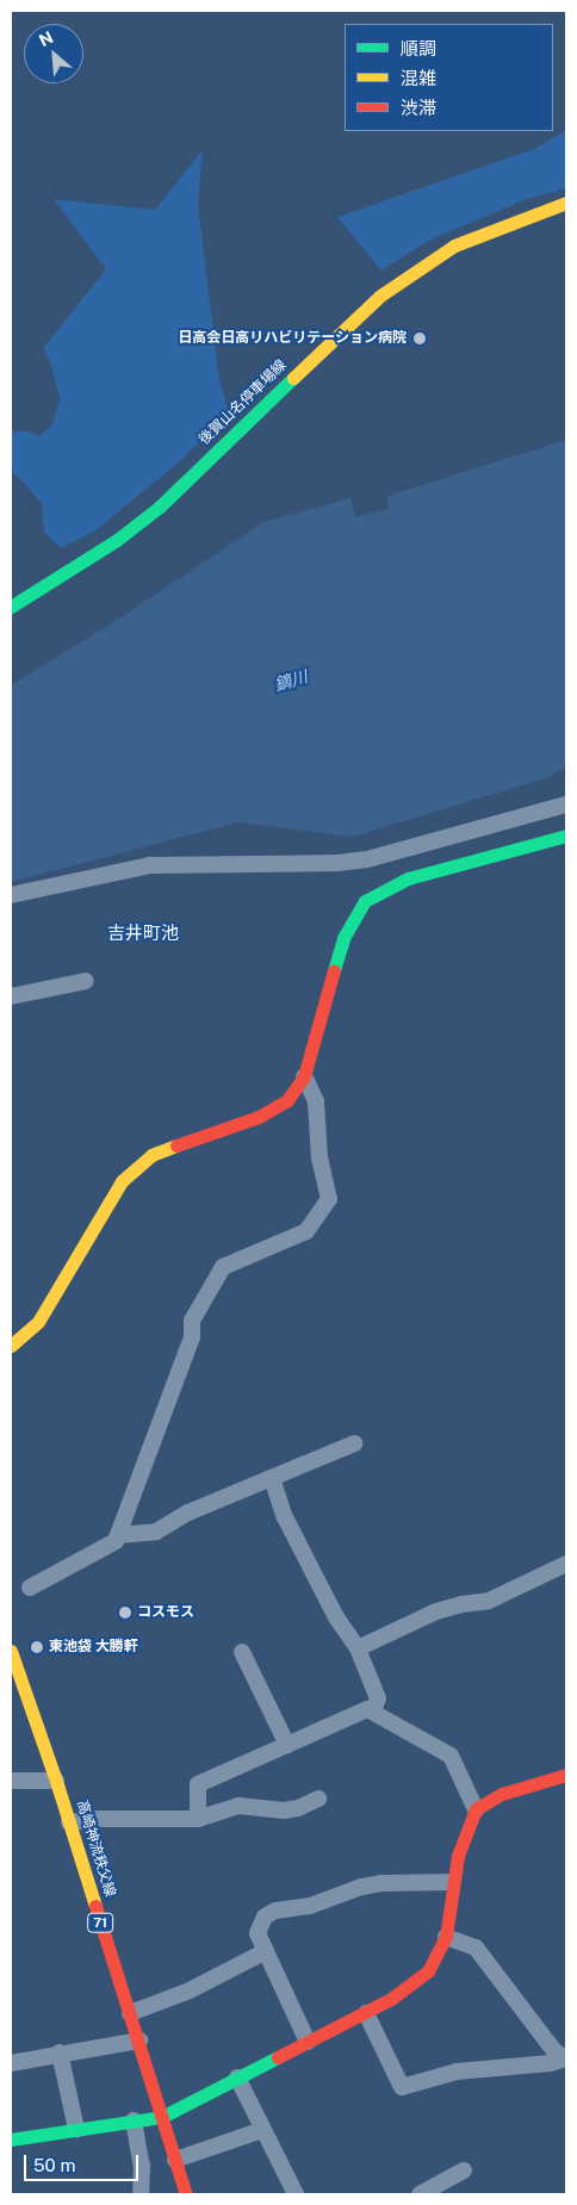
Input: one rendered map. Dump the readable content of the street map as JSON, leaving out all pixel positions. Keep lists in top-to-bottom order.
{
  "streets": {
    "street": ["後賀山名停車場線", "高崎神流秩父線", "71"]
  },
  "districts": ["吉井町池"],
  "water": ["鏑川"],
  "places": ["日高会日高リハビリテーション病院", "コスモス", "東池袋 大勝軒"],
  "legend": ["順調", "混雑", "渋滞"],
  "scale_bar": "50 m",
  "north": "top left"
}
